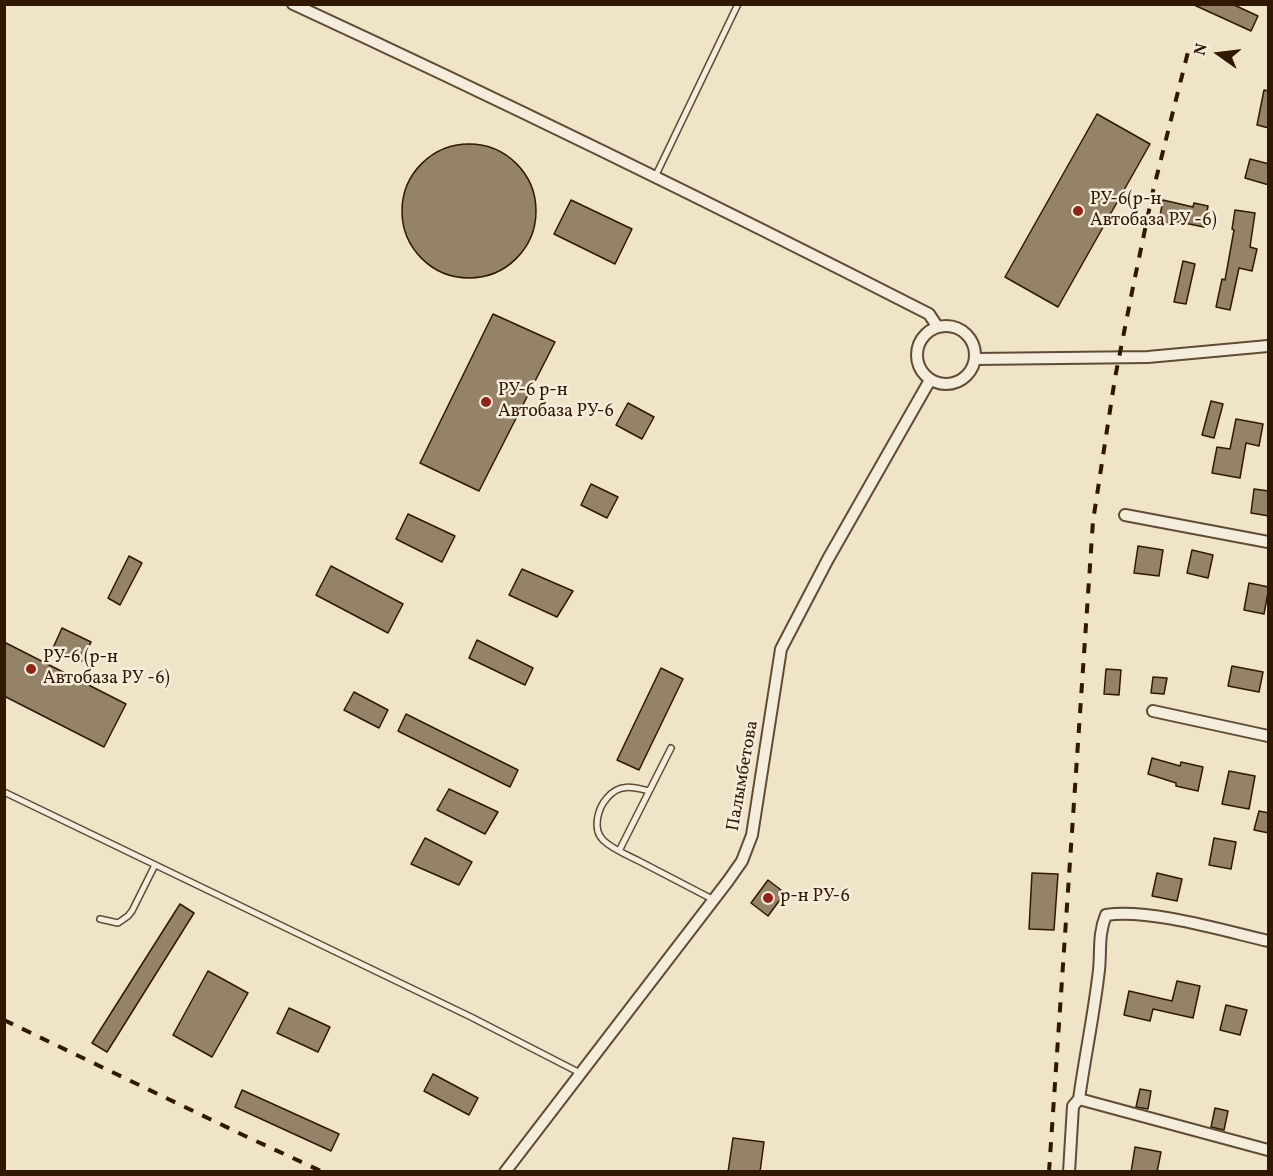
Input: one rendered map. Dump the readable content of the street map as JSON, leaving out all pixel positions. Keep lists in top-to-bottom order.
{
  "streets": {
    "street": ["Палымбетова"]
  },
  "places": [
    "РУ-6(р-н Автобаза РУ -6)",
    "РУ-6 р-н Автобаза РУ-6",
    "РУ-6 (р-н Автобаза РУ -6)",
    "р-н РУ-6"
  ],
  "north": "left"
}
